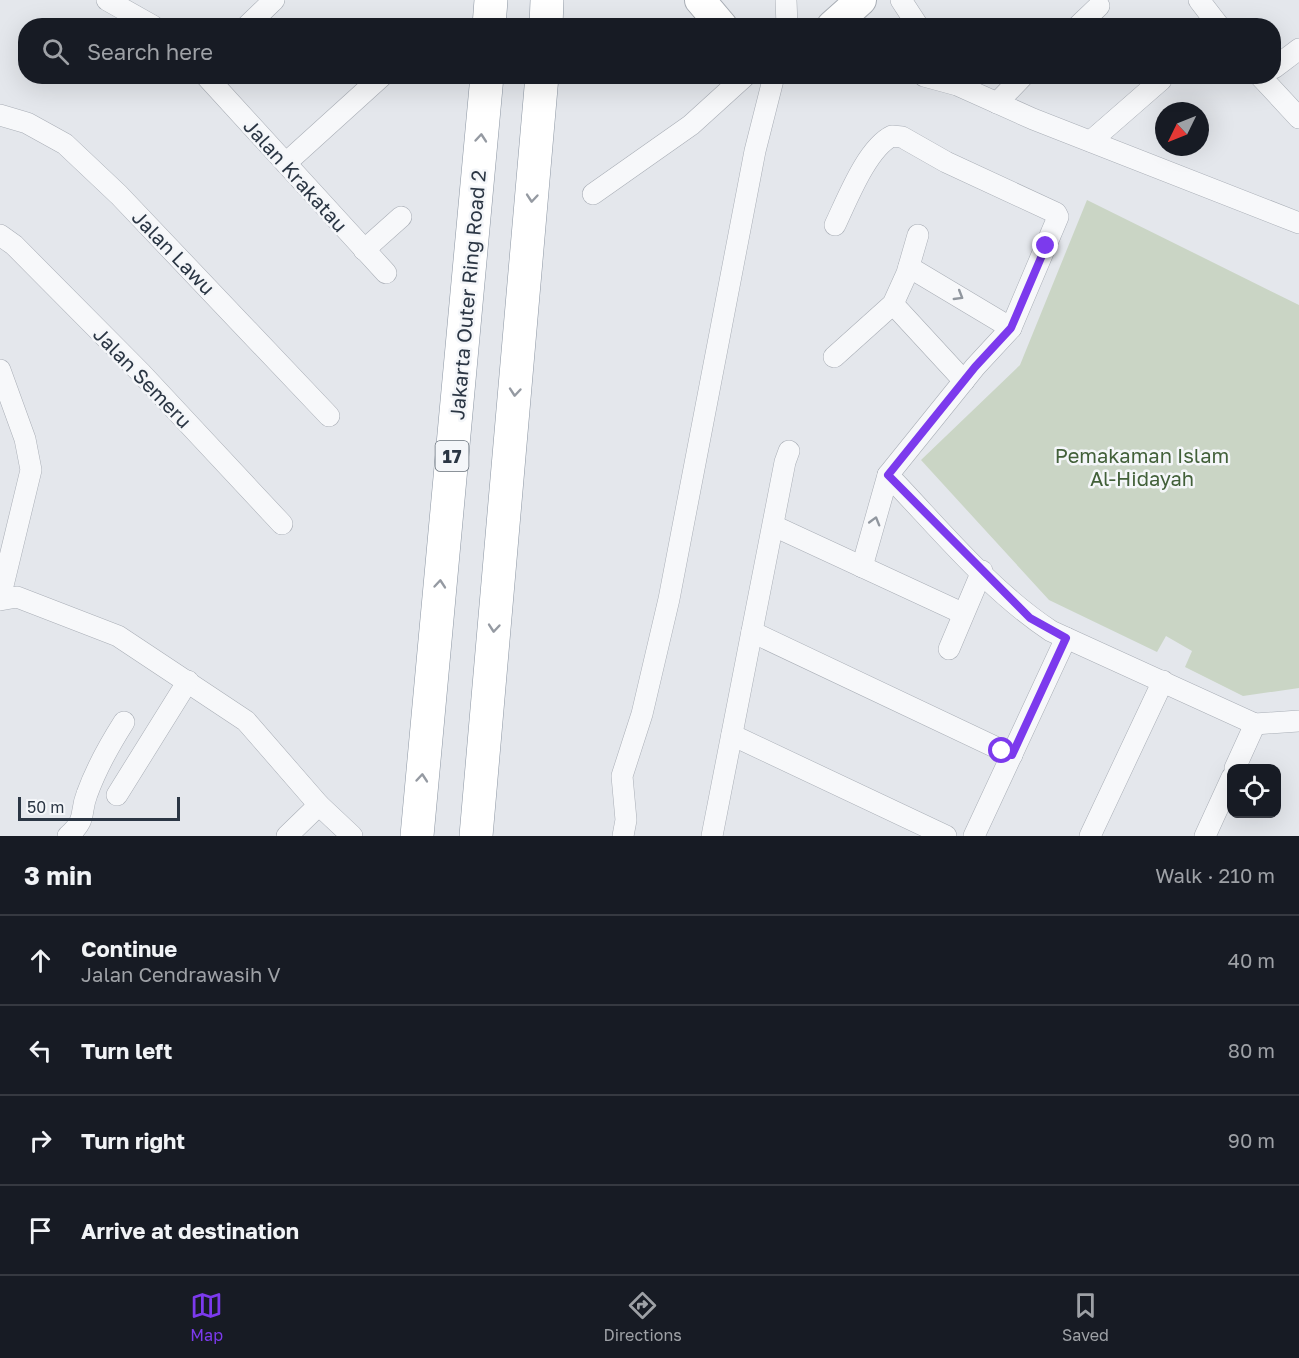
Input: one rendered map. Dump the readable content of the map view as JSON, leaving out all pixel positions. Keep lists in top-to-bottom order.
{
  "streets": {
    "highway": ["Jakarta Outer Ring Road 2", "17"],
    "street": ["Jalan Krakatau", "Jalan Lawu", "Jalan Semeru"]
  },
  "parks": ["Pemakaman Islam Al-Hidayah"],
  "scale_bar": "50 m",
  "north": "bottom left",
  "page": {
    "search": "Search here",
    "scale": "50 m",
    "heading": ["3 min", "Walk · 210 m"],
    "list": [
      ["Continue", "Jalan Cendrawasih V", "40 m"],
      ["Turn left", "80 m"],
      ["Turn right", "90 m"],
      "Arrive at destination"
    ],
    "nav": ["Map", "Directions", "Saved"]
  }
}
